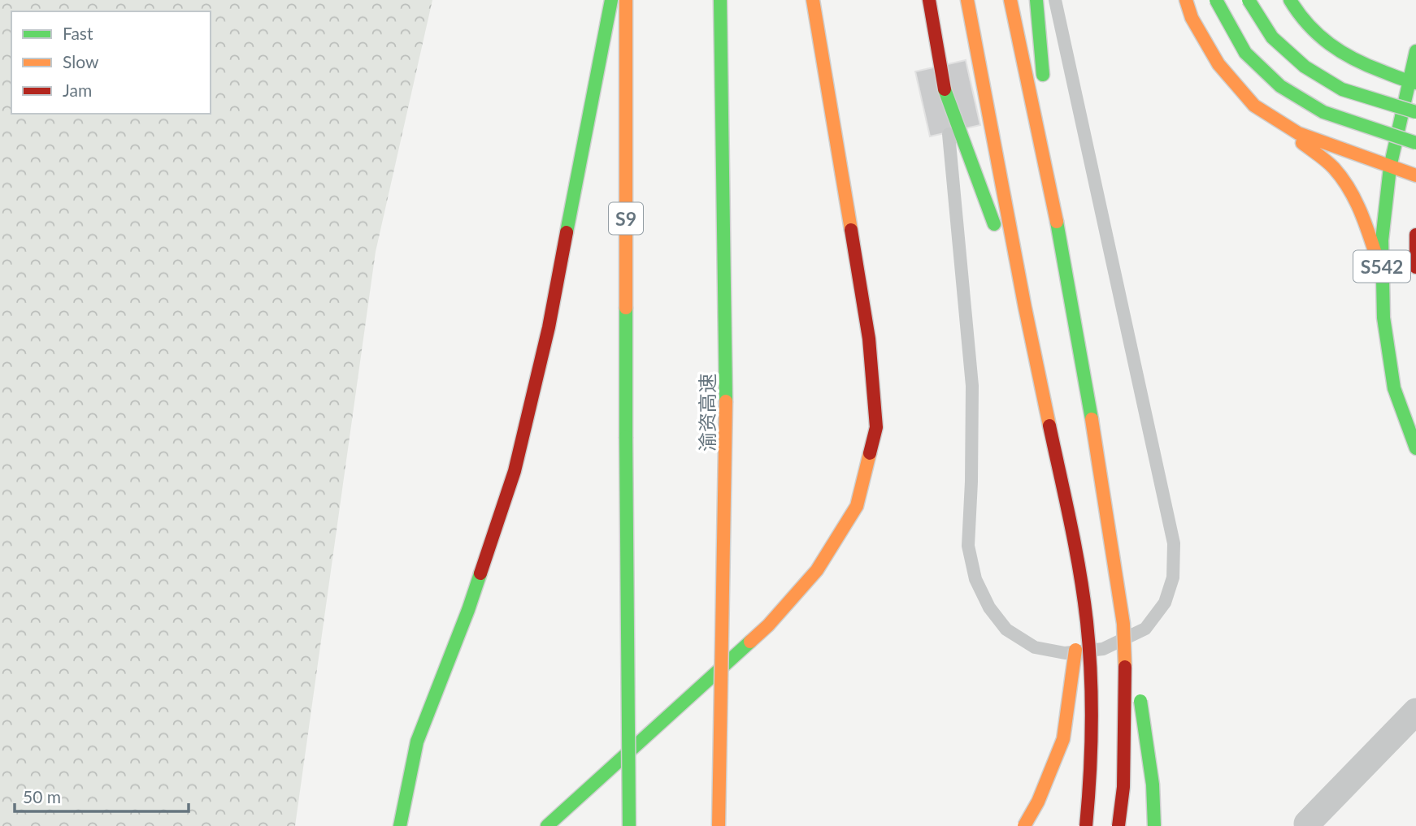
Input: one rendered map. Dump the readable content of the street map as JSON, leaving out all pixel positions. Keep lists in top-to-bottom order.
{
  "streets": {
    "main road": ["S9", "S542", "渝资高速"]
  },
  "legend": ["Fast", "Slow", "Jam"],
  "scale_bar": "50 m"
}
